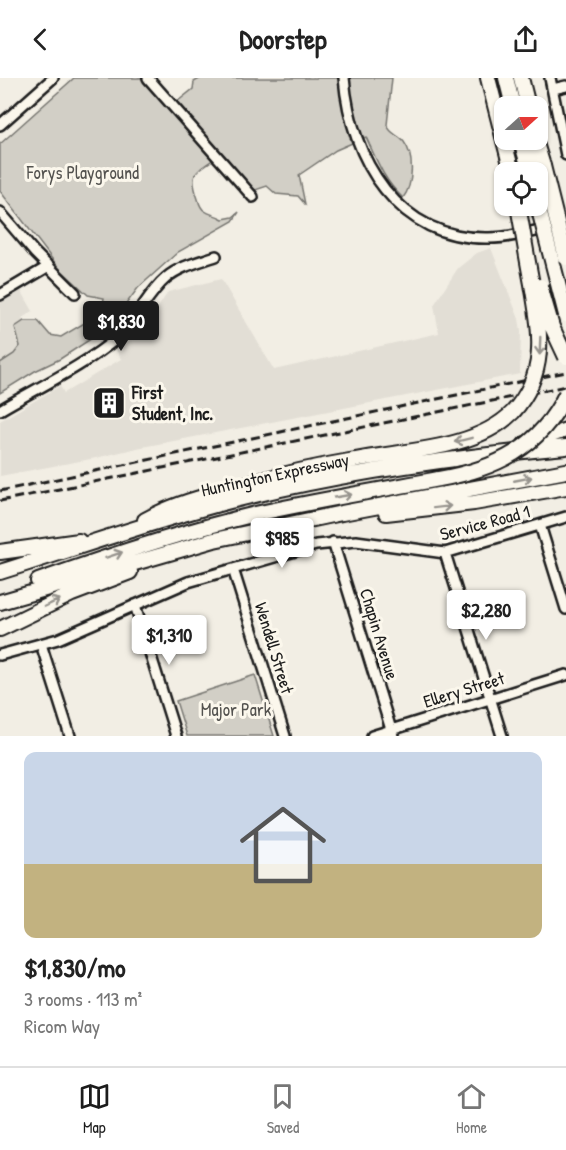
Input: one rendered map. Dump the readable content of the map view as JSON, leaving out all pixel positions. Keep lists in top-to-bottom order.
{
  "streets": {
    "highway": ["Huntington Expressway"],
    "street": [
      "Service Road 1",
      "Chapin Avenue",
      "Wendell Street",
      "Ellery Street"
    ]
  },
  "crossings": [
    ["Service Road 1", "Chapin Avenue"],
    ["Service Road 1", "Wendell Street"],
    ["Chapin Avenue", "Ellery Street"]
  ],
  "parks": ["Forys Playground", "Major Park"],
  "places": {
    "building": ["First Student, Inc."]
  },
  "north": "right",
  "page": {
    "header": "Doorstep",
    "price": [
      "$1,830",
      "$985",
      "$2,280",
      "$1,310"
    ],
    "list": [
      {
        "name": "$1,830/mo",
        "note": "3 rooms · 113 m² · Ricom Way"
      }
    ],
    "tabs": ["Map", "Saved", "Home"]
  }
}
